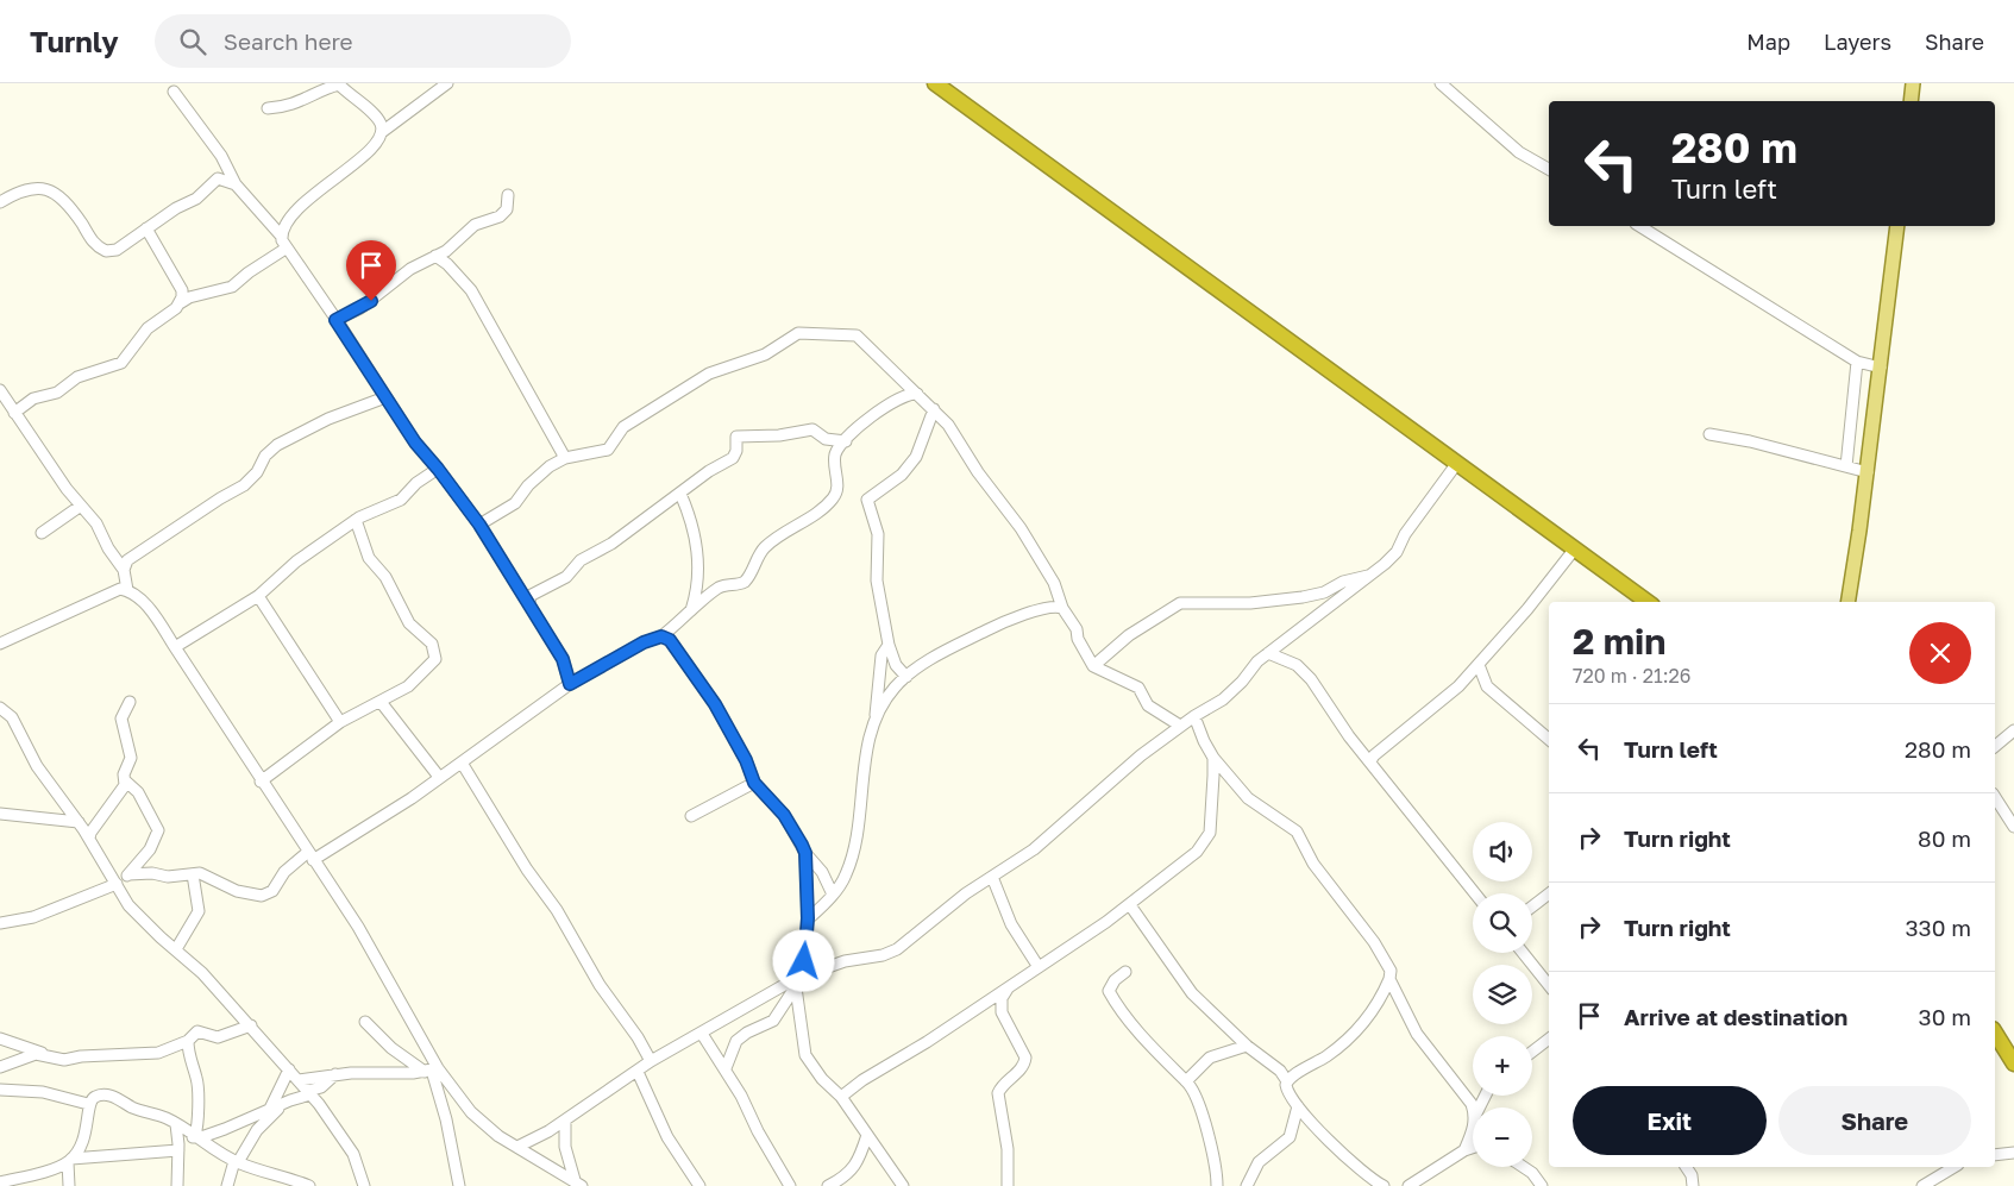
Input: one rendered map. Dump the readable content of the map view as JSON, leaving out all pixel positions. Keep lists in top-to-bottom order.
{
  "page": {
    "header": "Turnly",
    "search": "Search here",
    "nav": ["Map", "Layers", "Share"],
    "turn": ["280 m", "Turn left"],
    "heading": ["2 min", "720 m · 21:26"],
    "list": [
      {
        "name": "Turn left",
        "value": "280 m"
      },
      {
        "name": "Turn right",
        "value": "80 m"
      },
      {
        "name": "Turn right",
        "value": "330 m"
      },
      {
        "name": "Arrive at destination",
        "value": "30 m"
      }
    ],
    "map_buttons": ["+", "−"],
    "buttons": ["Exit", "Share"]
  }
}
